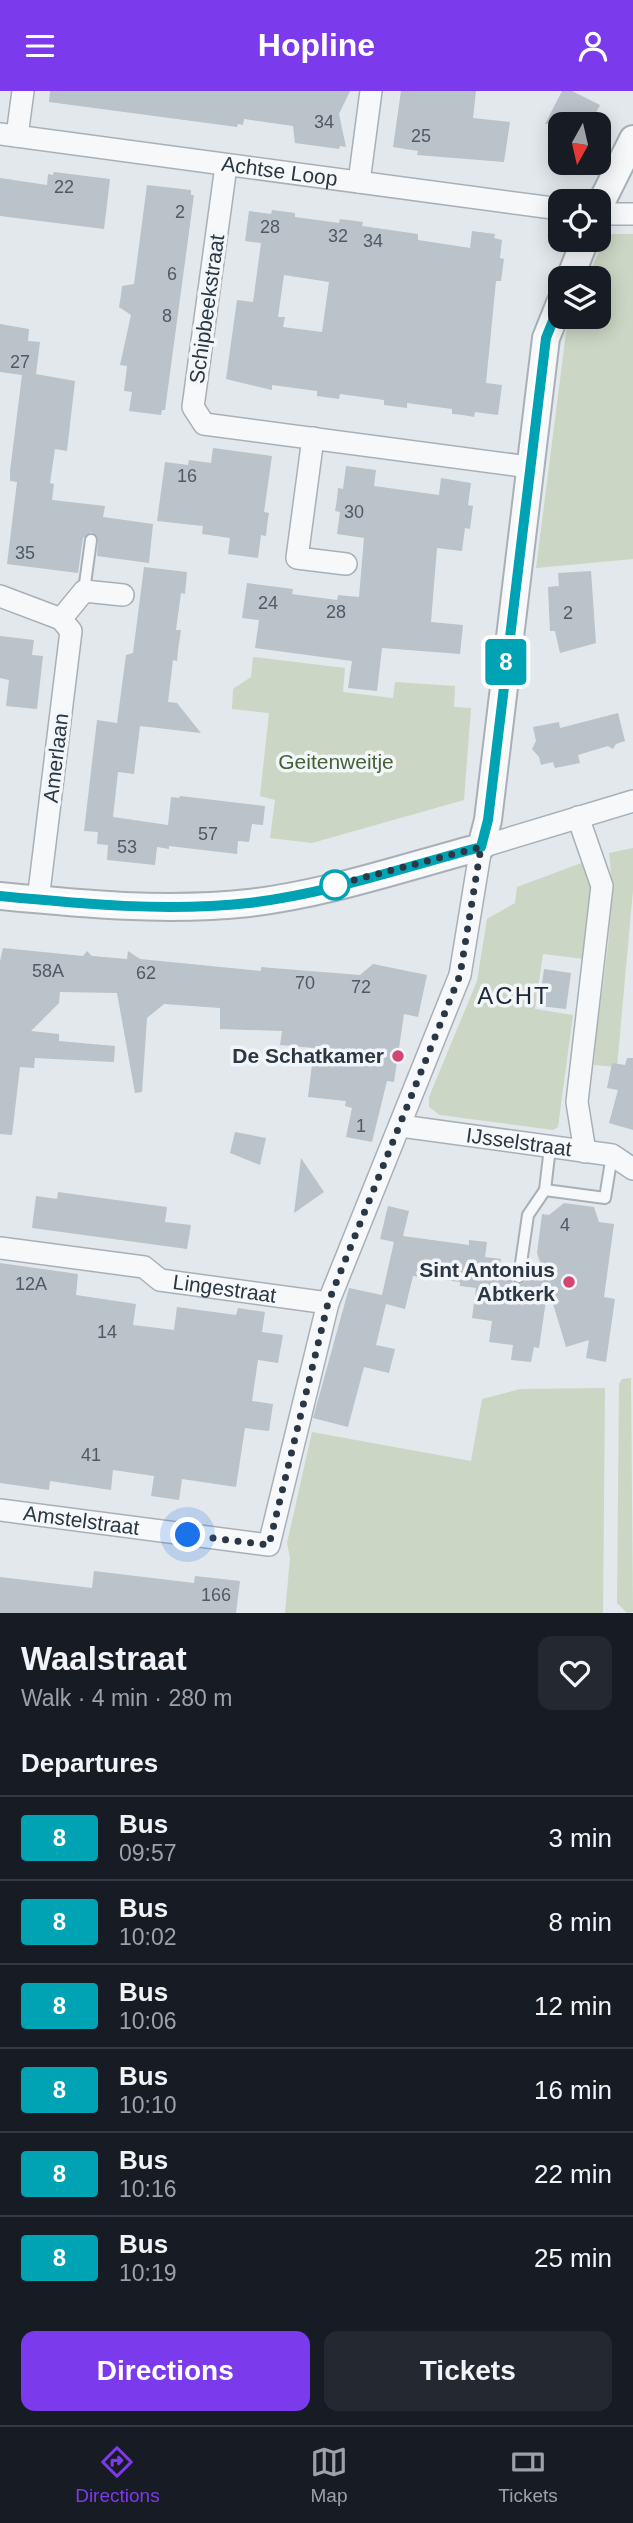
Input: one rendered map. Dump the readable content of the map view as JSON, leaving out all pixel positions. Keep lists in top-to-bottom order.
{
  "streets": {
    "street": [
      "Achtse Loop",
      "Schipbeekstraat",
      "Amerlaan",
      "IJsselstraat",
      "Lingestraat",
      "Amstelstraat"
    ]
  },
  "crossings": [
    ["Achtse Loop", "Schipbeekstraat"],
    ["IJsselstraat", "Amstelstraat"],
    ["Lingestraat", "Amstelstraat"]
  ],
  "districts": ["ACHT"],
  "parks": ["Geitenweitje"],
  "places": ["De Schatkamer", "Sint Antonius Abtkerk"],
  "lines": ["bus line 8"],
  "house_numbers": [
    "34",
    "25",
    "22",
    "2",
    "28",
    "32",
    "34",
    "6",
    "8",
    "27",
    "16",
    "30",
    "35",
    "24",
    "28",
    "2",
    "57",
    "53",
    "58A",
    "62",
    "70",
    "72",
    "1",
    "4",
    "12A",
    "14",
    "41",
    "166"
  ],
  "north": "bottom",
  "page": {
    "header": "Hopline",
    "on_map": "8",
    "heading": [
      ["Waalstraat", "Walk · 4 min · 280 m"],
      "Departures"
    ],
    "list": [
      {
        "mark": "8",
        "name": "Bus",
        "note": "09:57",
        "value": "3 min"
      },
      {
        "mark": "8",
        "name": "Bus",
        "note": "10:02",
        "value": "8 min"
      },
      {
        "mark": "8",
        "name": "Bus",
        "note": "10:06",
        "value": "12 min"
      },
      {
        "mark": "8",
        "name": "Bus",
        "note": "10:10",
        "value": "16 min"
      },
      {
        "mark": "8",
        "name": "Bus",
        "note": "10:16",
        "value": "22 min"
      },
      {
        "mark": "8",
        "name": "Bus",
        "note": "10:19",
        "value": "25 min"
      }
    ],
    "buttons": ["Directions", "Tickets"],
    "tabs": ["Directions", "Map", "Tickets"]
  }
}
